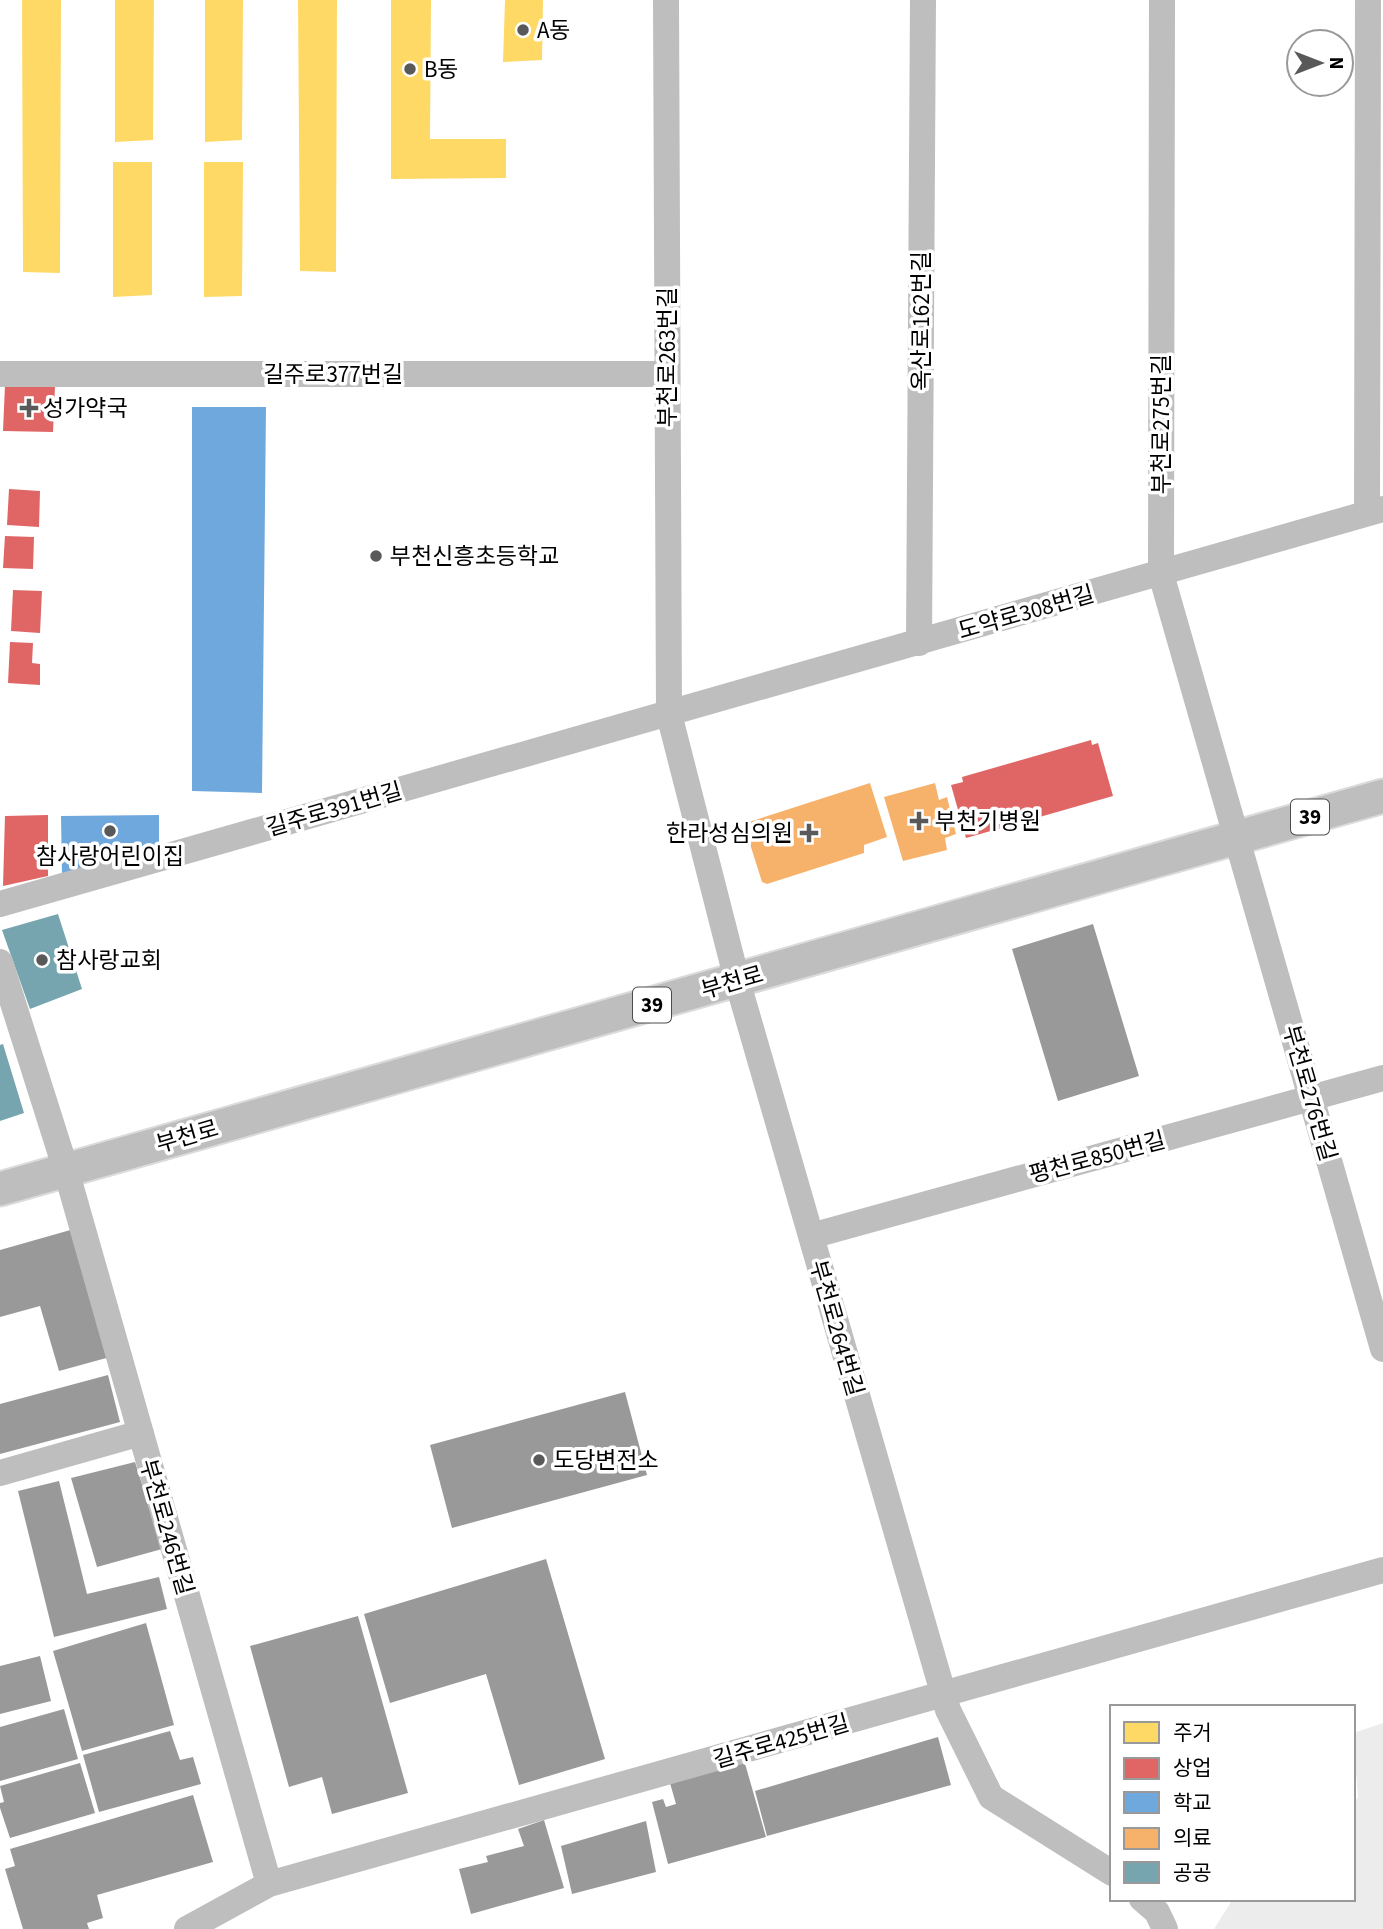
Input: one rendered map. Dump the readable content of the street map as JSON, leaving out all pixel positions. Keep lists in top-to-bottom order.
{
  "streets": {
    "main road": ["39", "부천로"],
    "street": [
      "옥산로162번길",
      "부천로263번길",
      "길주로377번길",
      "부천로275번길",
      "도약로308번길",
      "길주로391번길",
      "부천로276번길",
      "평천로850번길",
      "부천로264번길",
      "부천로246번길",
      "길주로425번길"
    ]
  },
  "crossings": [
    ["옥산로162번길", "도약로308번길"],
    ["부천로263번길", "길주로377번길"],
    ["부천로263번길", "도약로308번길"],
    ["부천로263번길", "길주로391번길"],
    ["부천로263번길", "부천로264번길"],
    ["부천로275번길", "도약로308번길"],
    ["부천로275번길", "부천로"],
    ["부천로275번길", "부천로276번길"],
    ["도약로308번길", "길주로391번길"],
    ["도약로308번길", "부천로264번길"],
    ["길주로391번길", "부천로264번길"],
    ["부천로", "부천로276번길"],
    ["부천로", "부천로264번길"],
    ["부천로", "부천로246번길"],
    ["부천로276번길", "평천로850번길"],
    ["평천로850번길", "부천로264번길"],
    ["부천로264번길", "길주로425번길"],
    ["부천로246번길", "길주로425번길"]
  ],
  "places": {
    "other": [
      "A동",
      "B동",
      "부천신흥초등학교",
      "참사랑어린이집",
      "참사랑교회",
      "도당변전소"
    ],
    "health": ["성가약국", "부천기병원", "한라성심의원"]
  },
  "legend": [
    "주거",
    "상업",
    "학교",
    "의료",
    "공공"
  ],
  "north": "right"
}
